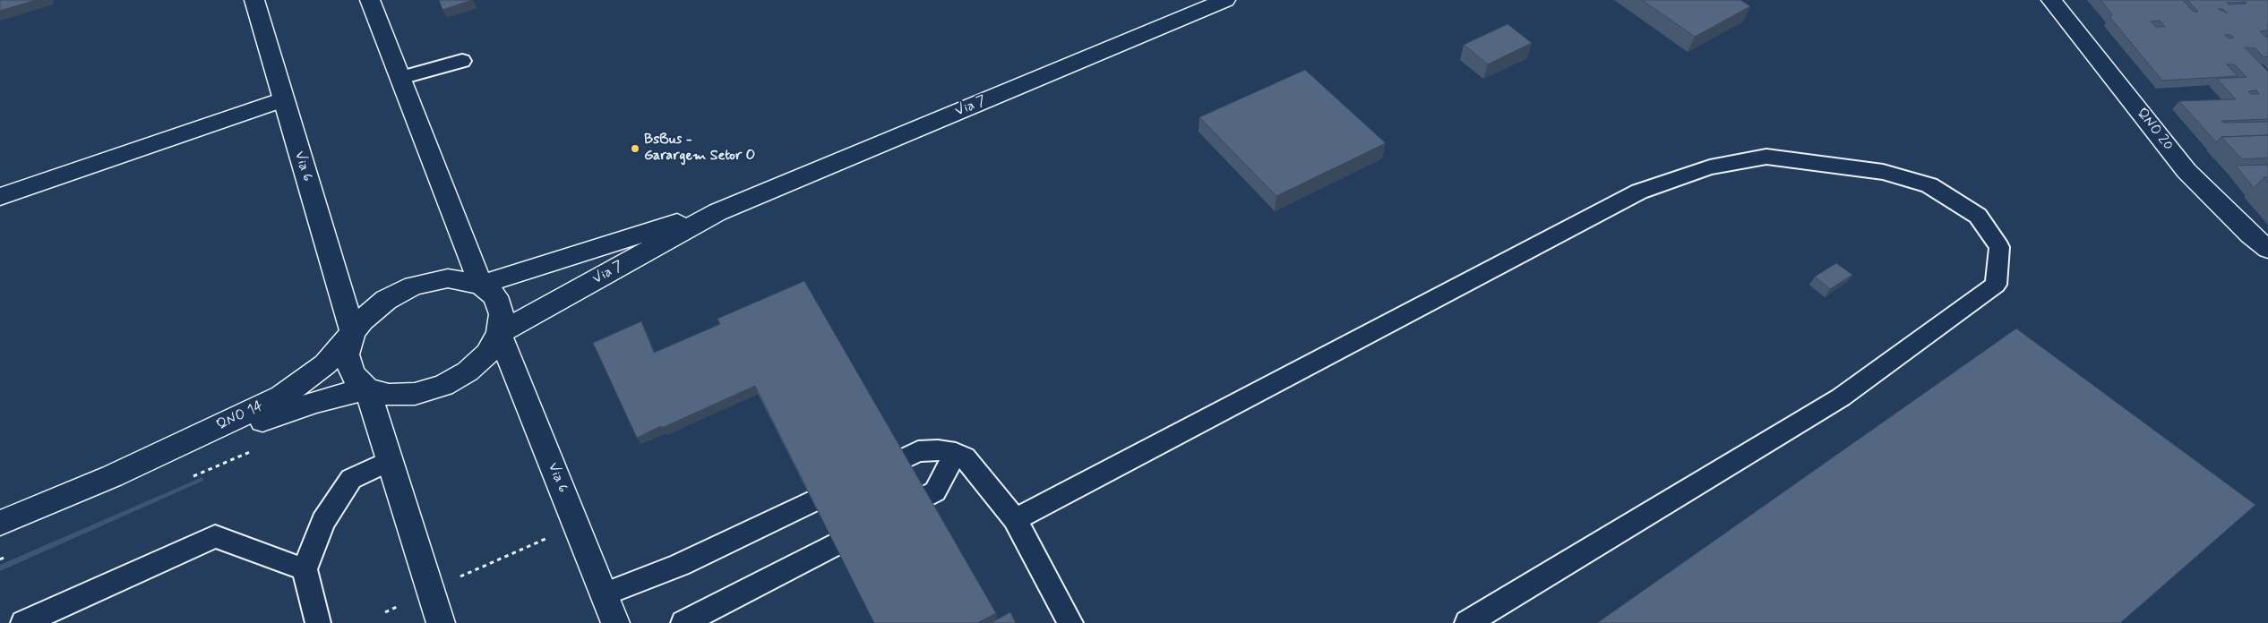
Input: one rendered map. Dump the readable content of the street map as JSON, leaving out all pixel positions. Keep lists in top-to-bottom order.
{
  "streets": {
    "main road": [
      "Via 7",
      "QNO 20",
      "Via 6",
      "QNO 14"
    ]
  },
  "crossings": [
    ["Via 7", "Via 6"],
    ["Via 7", "QNO 14"],
    ["Via 6", "QNO 14"]
  ],
  "places": ["BsBus - Garargem Setor O"]
}
